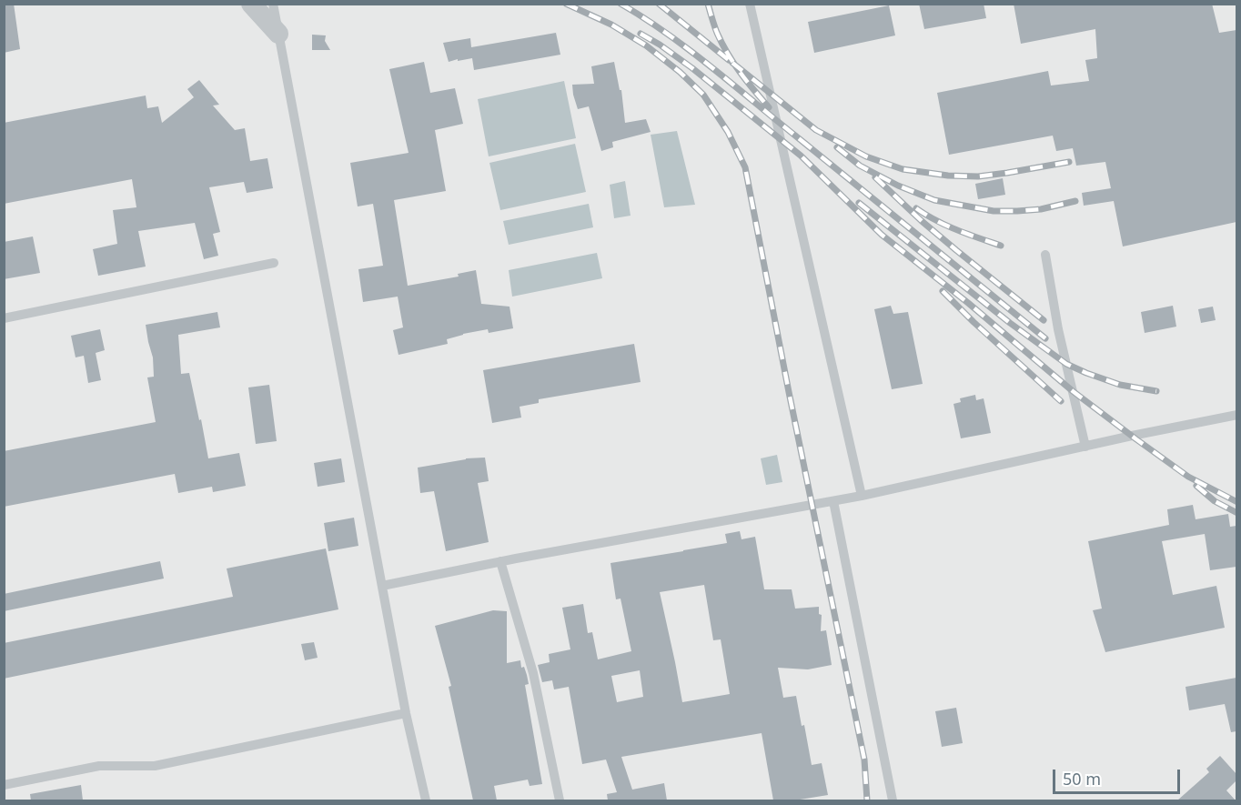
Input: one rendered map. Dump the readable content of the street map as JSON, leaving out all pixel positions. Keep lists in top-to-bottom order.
{
  "scale_bar": "50 m"
}
